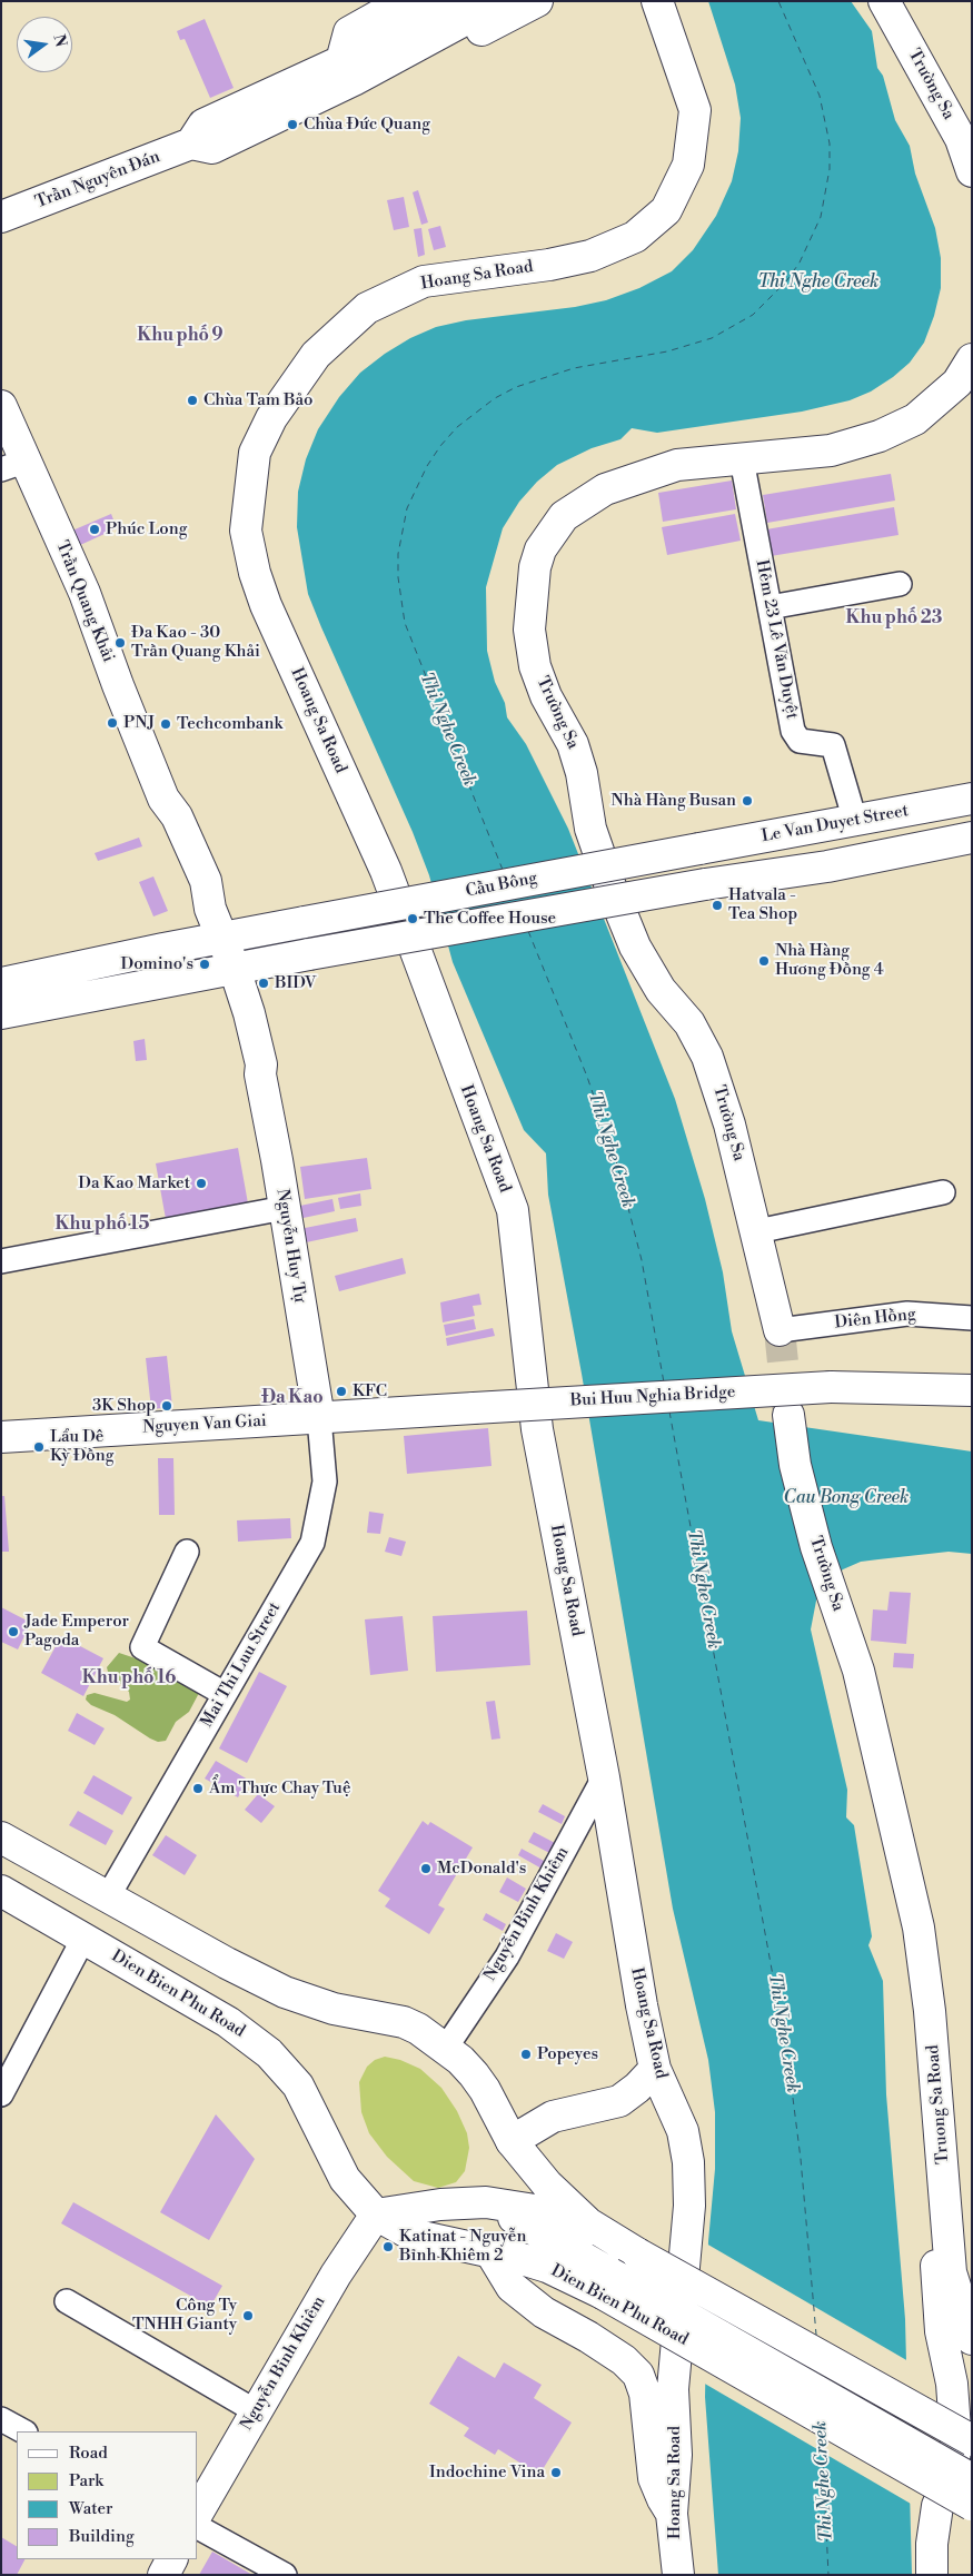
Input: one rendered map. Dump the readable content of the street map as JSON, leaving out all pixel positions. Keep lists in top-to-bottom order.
{
  "streets": {
    "street": [
      "Trường Sa",
      "Trần Nguyên Đán",
      "Hoang Sa Road",
      "Trần Quang Khải",
      "Hẻm 23 Lê Văn Duyệt",
      "Le Van Duyet Street",
      "Cầu Bông",
      "Nguyễn Huy Tự",
      "Diên Hồng",
      "Bui Huu Nghia Bridge",
      "Nguyen Van Giai",
      "Mai Thi Luu Street",
      "Nguyễn Bỉnh Khiêm",
      "Dien Bien Phu Road",
      "Truong Sa Road"
    ]
  },
  "crossings": [
    ["Trường Sa", "Hẻm 23 Lê Văn Duyệt"],
    ["Trường Sa", "Diên Hồng"],
    ["Trường Sa", "Truong Sa Road"],
    ["Hoang Sa Road", "Nguyễn Bỉnh Khiêm"],
    ["Trần Quang Khải", "Cầu Bông"],
    ["Trần Quang Khải", "Nguyễn Huy Tự"],
    ["Hẻm 23 Lê Văn Duyệt", "Le Van Duyet Street"],
    ["Le Van Duyet Street", "Cầu Bông"],
    ["Cầu Bông", "Nguyễn Huy Tự"],
    ["Nguyễn Huy Tự", "Nguyen Van Giai"],
    ["Nguyễn Huy Tự", "Mai Thi Luu Street"],
    ["Bui Huu Nghia Bridge", "Nguyen Van Giai"],
    ["Nguyen Van Giai", "Mai Thi Luu Street"],
    ["Mai Thi Luu Street", "Dien Bien Phu Road"],
    ["Nguyễn Bỉnh Khiêm", "Dien Bien Phu Road"]
  ],
  "districts": [
    "Khu phố 9",
    "Khu phố 23",
    "Khu phố 15",
    "Đa Kao",
    "Khu phố 16"
  ],
  "water": ["Thi Nghe Creek", "Cau Bong Creek"],
  "places": [
    "Chùa Đức Quang",
    "Chùa Tam Bảo",
    "Phúc Long",
    "Đa Kao - 30 Trần Quang Khải",
    "PNJ",
    "Techcombank",
    "Nhà Hàng Busan",
    "Hatvala - Tea Shop",
    "The Coffee House",
    "Nhà Hàng Hương Đồng 4",
    "Domino's",
    "BIDV",
    "Da Kao Market",
    "KFC",
    "3K Shop",
    "Lẩu Dê Kỳ Đồng",
    "Jade Emperor Pagoda",
    "Ẩm Thực Chay Tuệ",
    "McDonald's",
    "Popeyes",
    "Katinat - Nguyễn Bỉnh Khiêm 2",
    "Công Ty TNHH Gianty",
    "Indochine Vina"
  ],
  "legend": [
    "Road",
    "Park",
    "Water",
    "Building"
  ],
  "north": "right"
}
